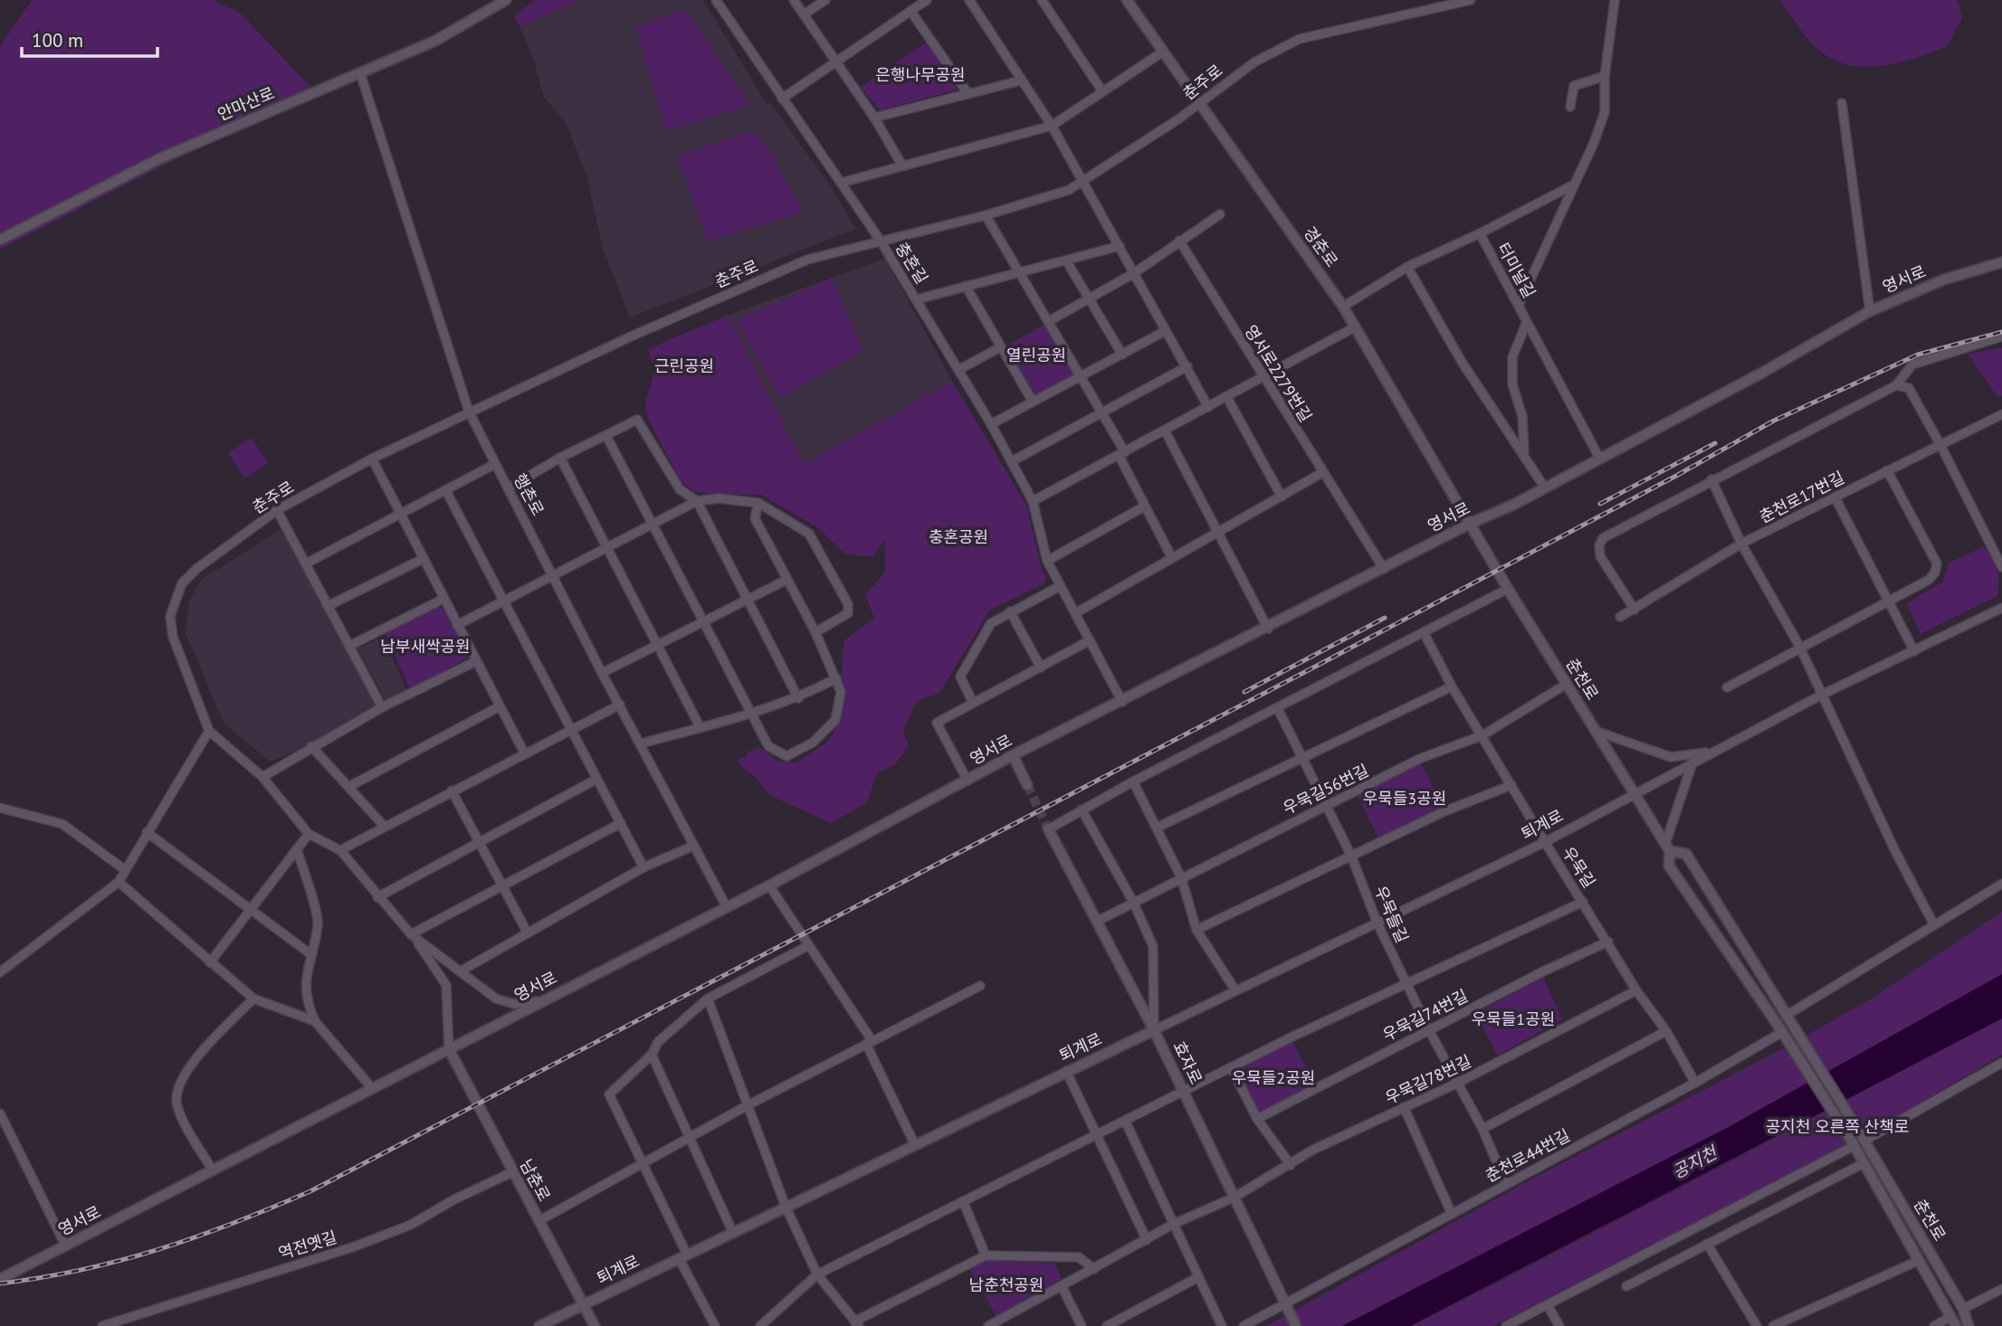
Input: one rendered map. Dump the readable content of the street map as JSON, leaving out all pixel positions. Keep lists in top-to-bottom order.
{
  "streets": {
    "street": [
      "춘주로",
      "안마산로",
      "경춘로",
      "충혼길",
      "터미널길",
      "영서로",
      "영서로2279번길",
      "행촌로",
      "춘천로17번길",
      "춘천로",
      "우묵길56번길",
      "퇴계로",
      "우묵길",
      "우묵들길",
      "우묵길74번길",
      "효자로",
      "우묵길78번길",
      "춘천로44번길",
      "남춘로",
      "역전옛길"
    ]
  },
  "crossings": [
    ["춘주로", "경춘로"],
    ["춘주로", "충혼길"],
    ["춘주로", "영서로"],
    ["춘주로", "행촌로"],
    ["안마산로", "행촌로"],
    ["경춘로", "터미널길"],
    ["경춘로", "영서로"],
    ["경춘로", "춘천로"],
    ["충혼길", "영서로"],
    ["터미널길", "영서로"],
    ["영서로", "영서로2279번길"],
    ["영서로", "행촌로"],
    ["영서로", "춘천로"],
    ["영서로", "남춘로"],
    ["춘천로", "우묵길56번길"],
    ["춘천로", "퇴계로"],
    ["춘천로", "춘천로44번길"],
    ["우묵길56번길", "우묵길"],
    ["우묵길56번길", "우묵들길"],
    ["우묵길56번길", "효자로"],
    ["퇴계로", "우묵길"],
    ["퇴계로", "우묵들길"],
    ["퇴계로", "효자로"],
    ["퇴계로", "남춘로"],
    ["우묵길", "우묵길74번길"],
    ["우묵길", "우묵길78번길"],
    ["우묵길", "춘천로44번길"],
    ["우묵들길", "우묵길74번길"],
    ["우묵들길", "우묵길78번길"],
    ["우묵들길", "춘천로44번길"],
    ["효자로", "우묵길78번길"],
    ["효자로", "춘천로44번길"],
    ["남춘로", "역전옛길"]
  ],
  "water": ["공지천"],
  "parks": [
    "은행나무공원",
    "열린공원",
    "근린공원",
    "충혼공원",
    "남부새싹공원",
    "우묵들3공원",
    "우묵들1공원",
    "우묵들2공원",
    "공지천 오른쪽 산책로",
    "남춘천공원"
  ],
  "scale_bar": "100 m"
}
